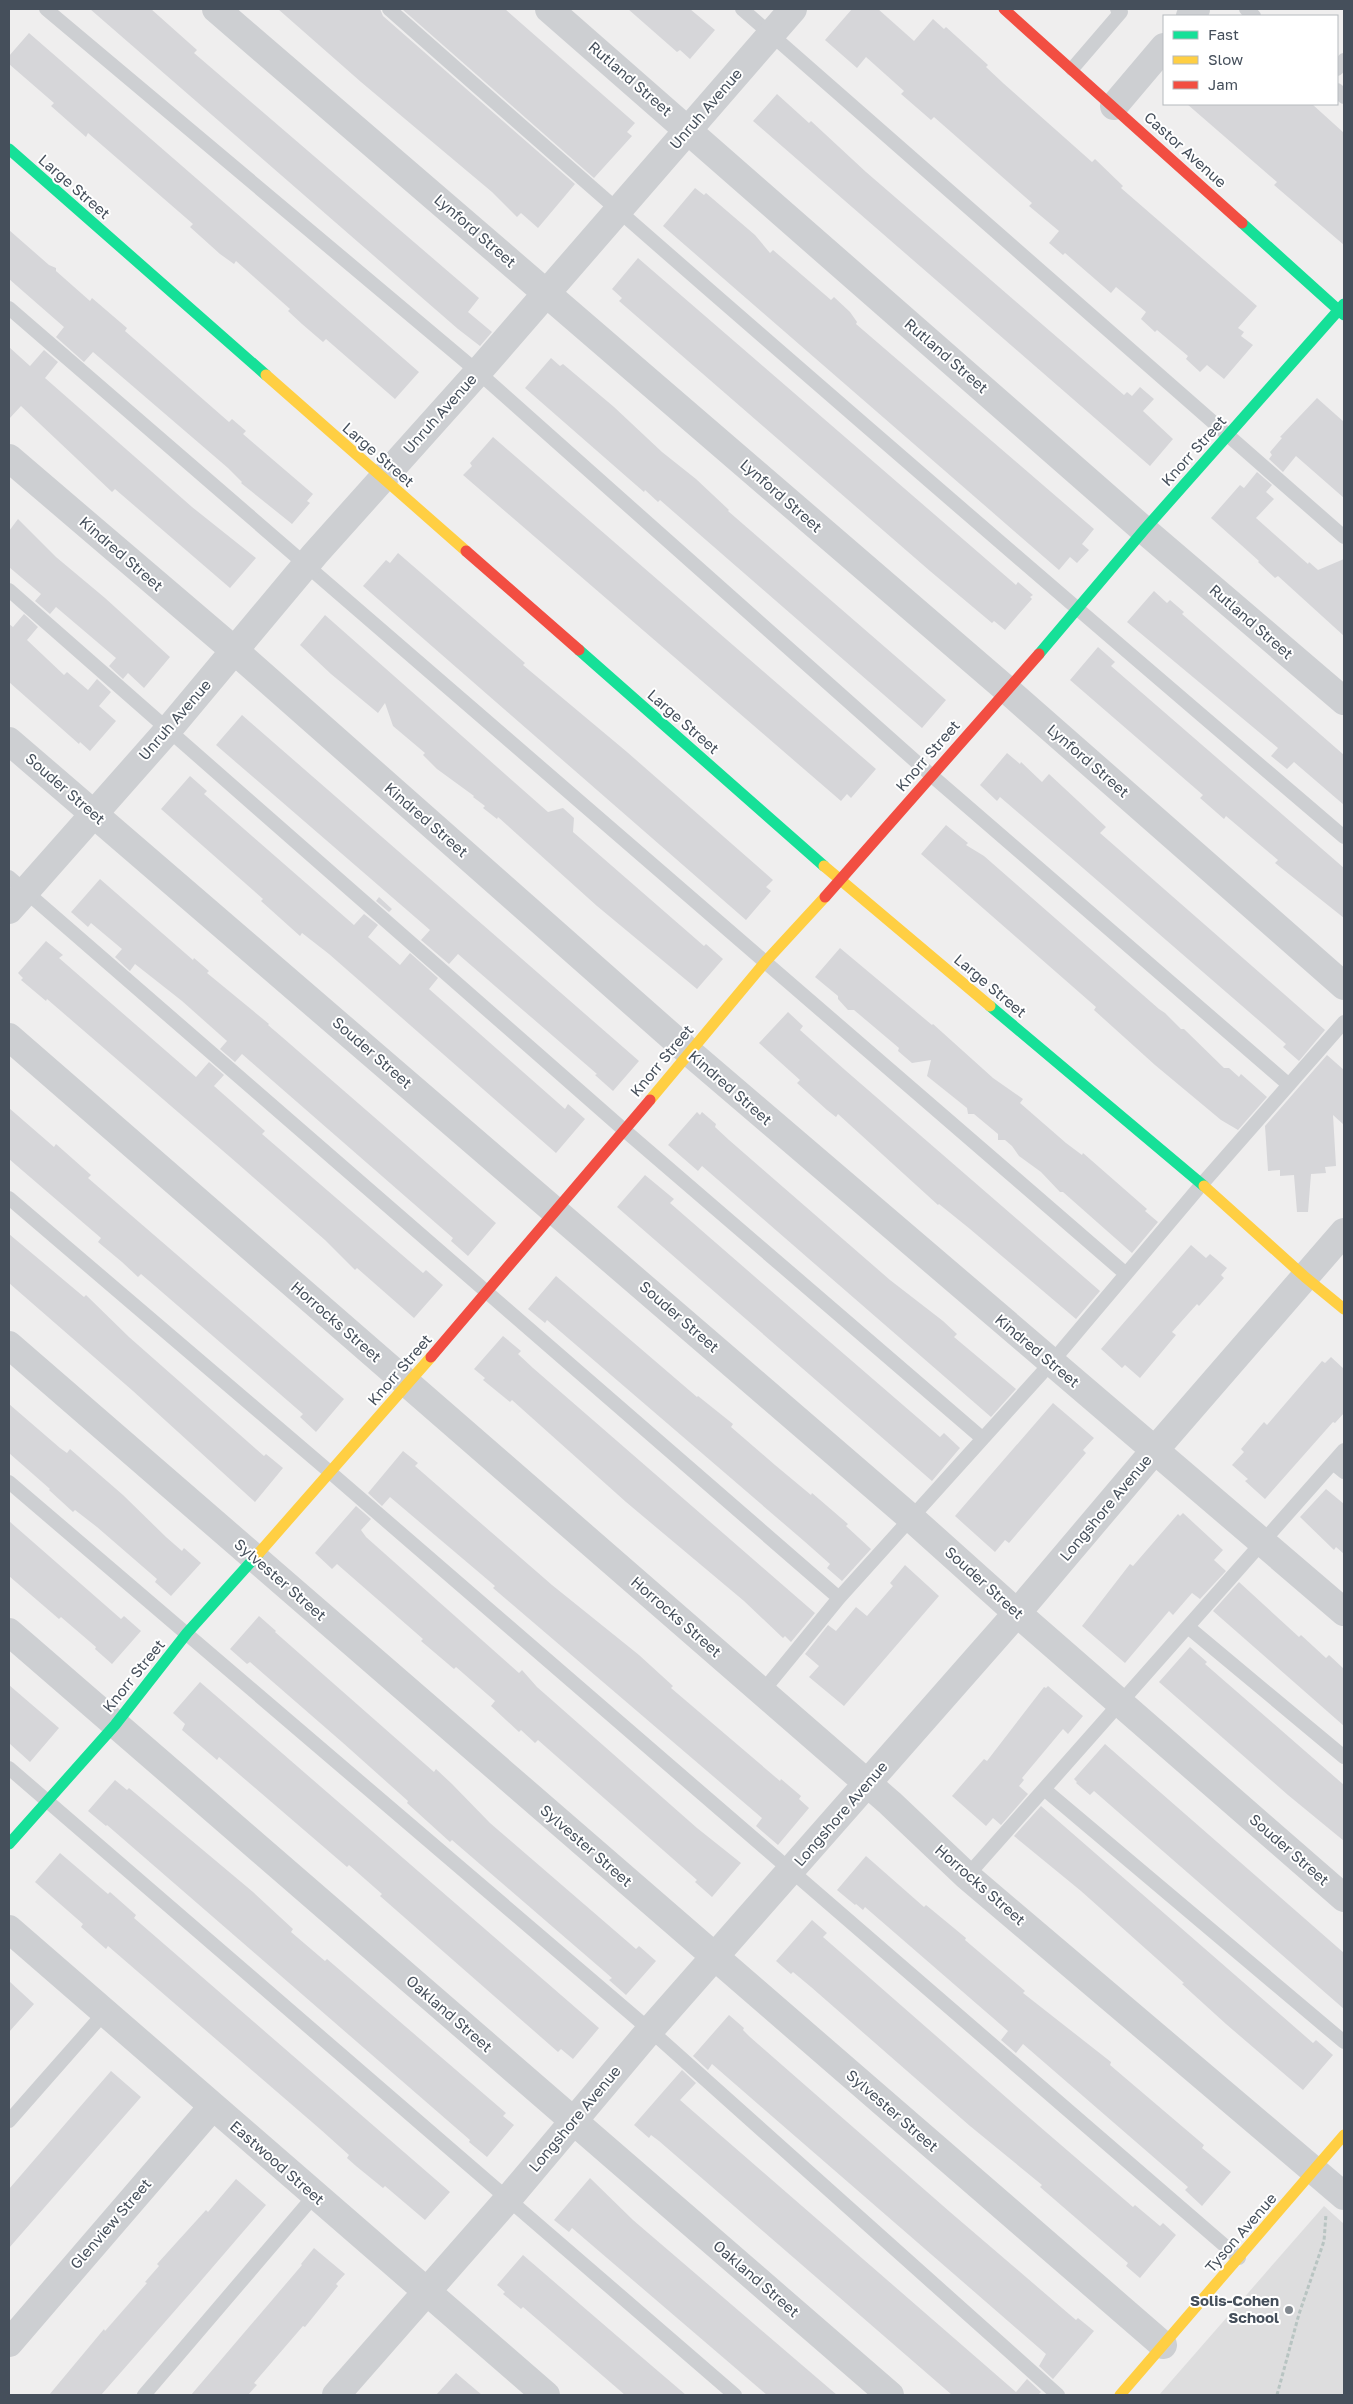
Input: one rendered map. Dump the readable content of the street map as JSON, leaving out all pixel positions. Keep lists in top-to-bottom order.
{
  "streets": {
    "street": [
      "Rutland Street",
      "Unruh Avenue",
      "Castor Avenue",
      "Large Street",
      "Lynford Street",
      "Knorr Street",
      "Kindred Street",
      "Souder Street",
      "Horrocks Street",
      "Longshore Avenue",
      "Sylvester Street",
      "Oakland Street",
      "Eastwood Street",
      "Glenview Street",
      "Tyson Avenue"
    ]
  },
  "crossings": [
    ["Rutland Street", "Unruh Avenue"],
    ["Rutland Street", "Knorr Street"],
    ["Unruh Avenue", "Large Street"],
    ["Unruh Avenue", "Lynford Street"],
    ["Unruh Avenue", "Kindred Street"],
    ["Unruh Avenue", "Souder Street"],
    ["Castor Avenue", "Knorr Street"],
    ["Large Street", "Knorr Street"],
    ["Large Street", "Longshore Avenue"],
    ["Lynford Street", "Knorr Street"],
    ["Knorr Street", "Kindred Street"],
    ["Knorr Street", "Souder Street"],
    ["Knorr Street", "Horrocks Street"],
    ["Knorr Street", "Sylvester Street"],
    ["Knorr Street", "Oakland Street"],
    ["Kindred Street", "Longshore Avenue"],
    ["Souder Street", "Longshore Avenue"],
    ["Horrocks Street", "Longshore Avenue"],
    ["Horrocks Street", "Tyson Avenue"],
    ["Longshore Avenue", "Sylvester Street"],
    ["Longshore Avenue", "Oakland Street"],
    ["Longshore Avenue", "Eastwood Street"],
    ["Sylvester Street", "Tyson Avenue"],
    ["Eastwood Street", "Glenview Street"]
  ],
  "places": ["Solis-Cohen School"],
  "legend": ["Fast", "Slow", "Jam"]
}
